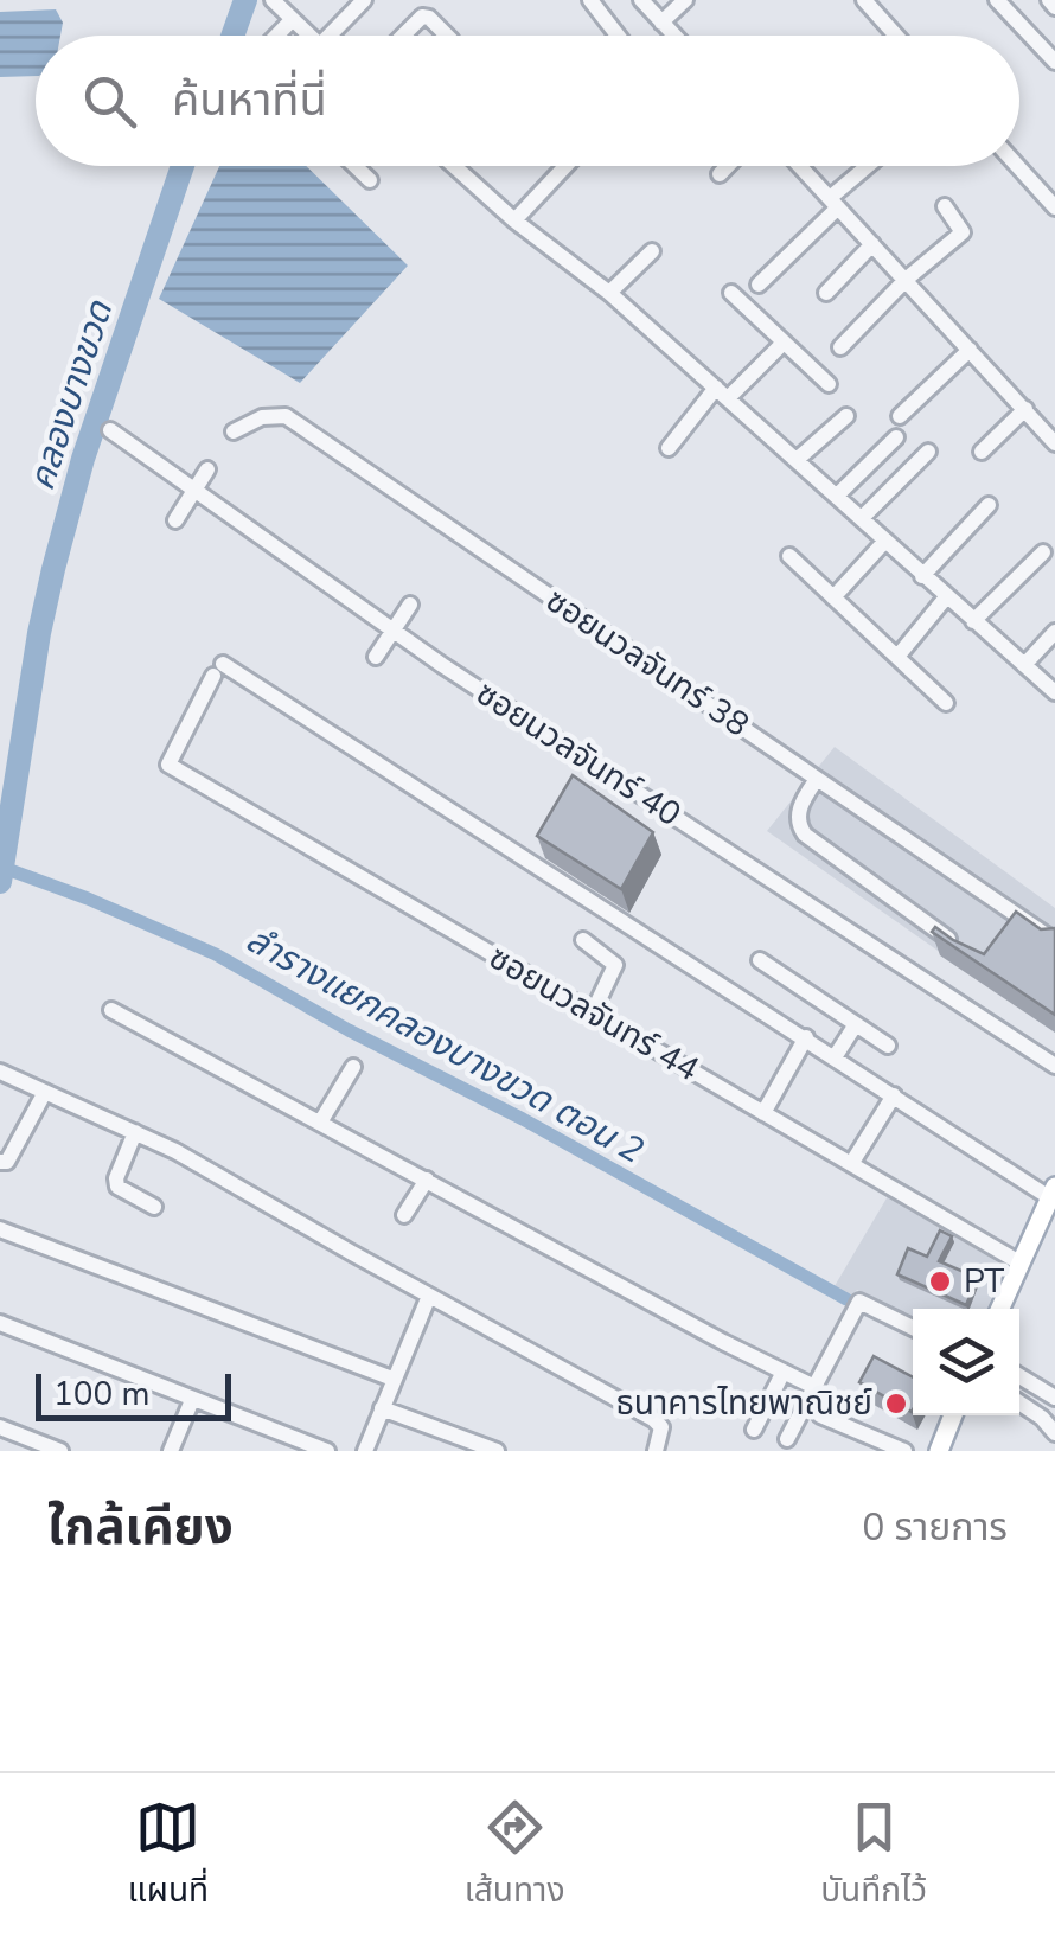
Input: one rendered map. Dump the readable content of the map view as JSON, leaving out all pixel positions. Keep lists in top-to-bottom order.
{
  "streets": {
    "street": ["ซอยนวลจันทร์ 38", "ซอยนวลจันทร์ 40", "ซอยนวลจันทร์ 44"]
  },
  "water": ["คลองบางขวด", "ลำรางแยกคลองบางขวด ตอน 2"],
  "places": ["PT", "ธนาคารไทยพาณิชย์"],
  "scale_bar": "100 m",
  "page": {
    "search": "ค้นหาที่นี่",
    "scale": "100 m",
    "heading": ["ใกล้เคียง", "0 รายการ"],
    "nav": ["แผนที่", "เส้นทาง", "บันทึกไว้"]
  }
}
